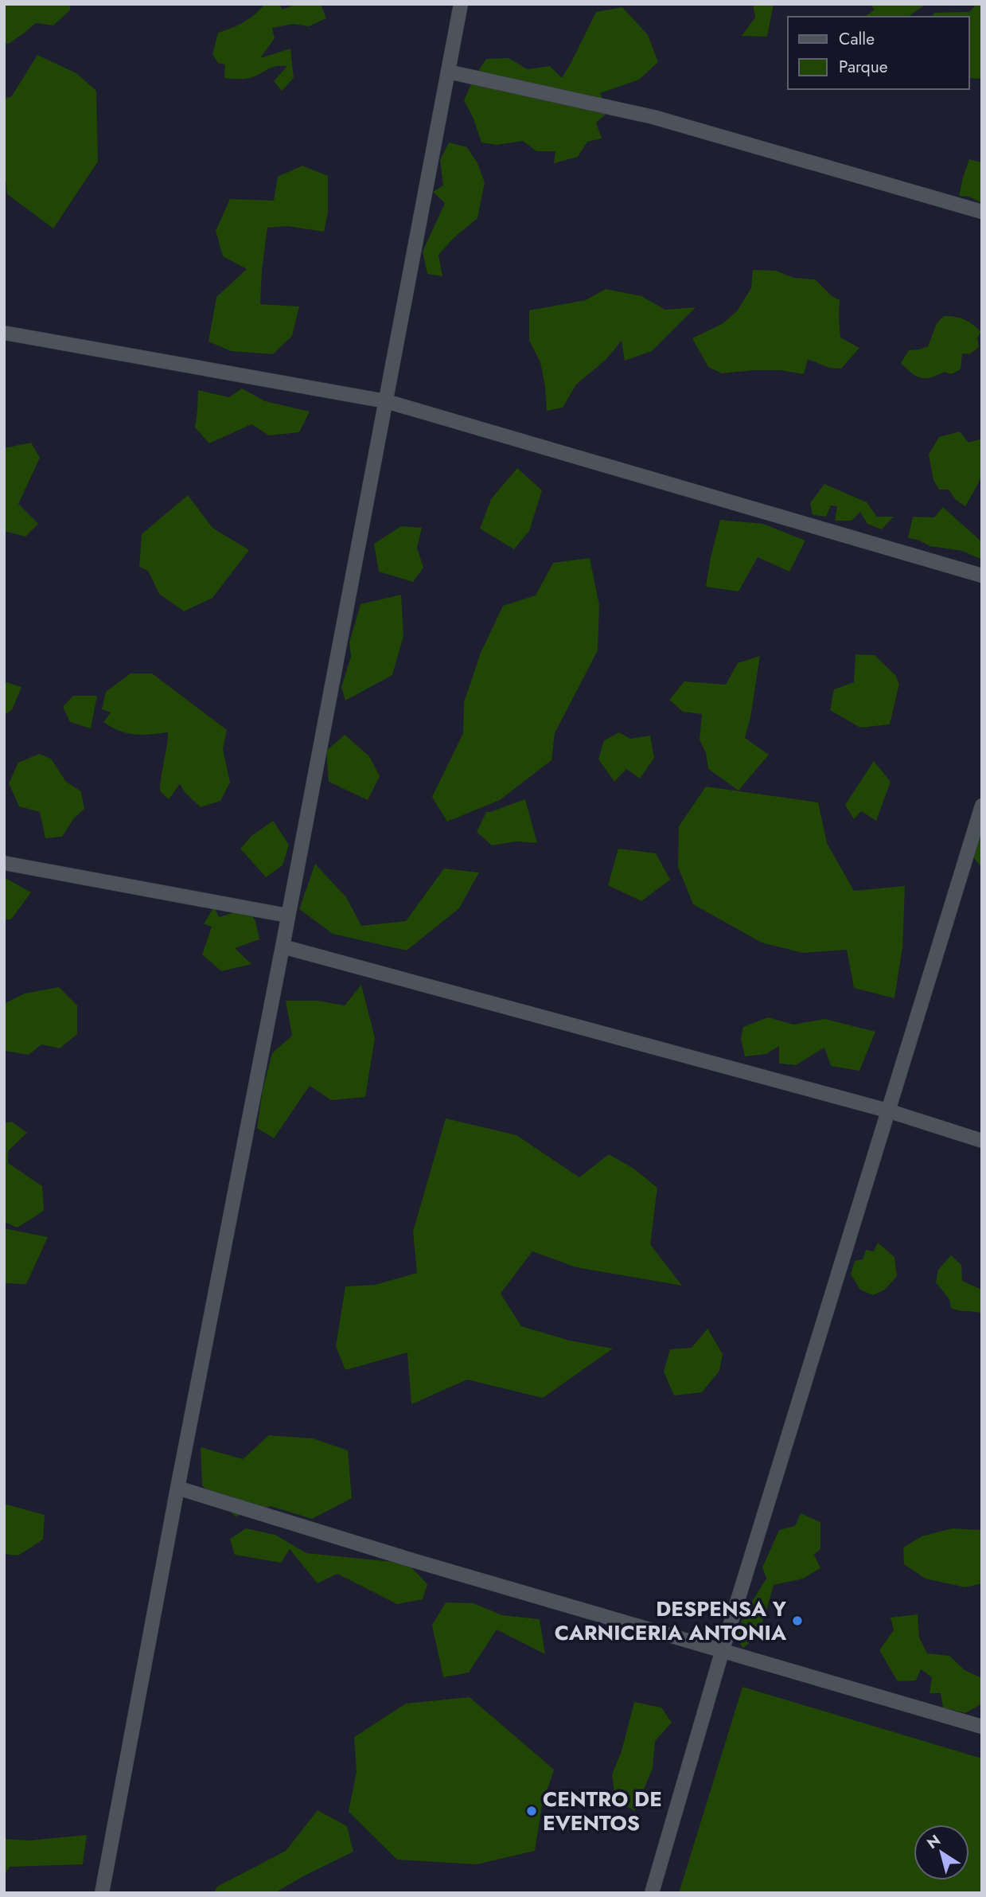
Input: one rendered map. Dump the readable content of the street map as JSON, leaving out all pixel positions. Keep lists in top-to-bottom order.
{
  "places": ["DESPENSA Y CARNICERIA ANTONIA", "CENTRO DE EVENTOS"],
  "legend": ["Calle", "Parque"],
  "north": "top left"
}
